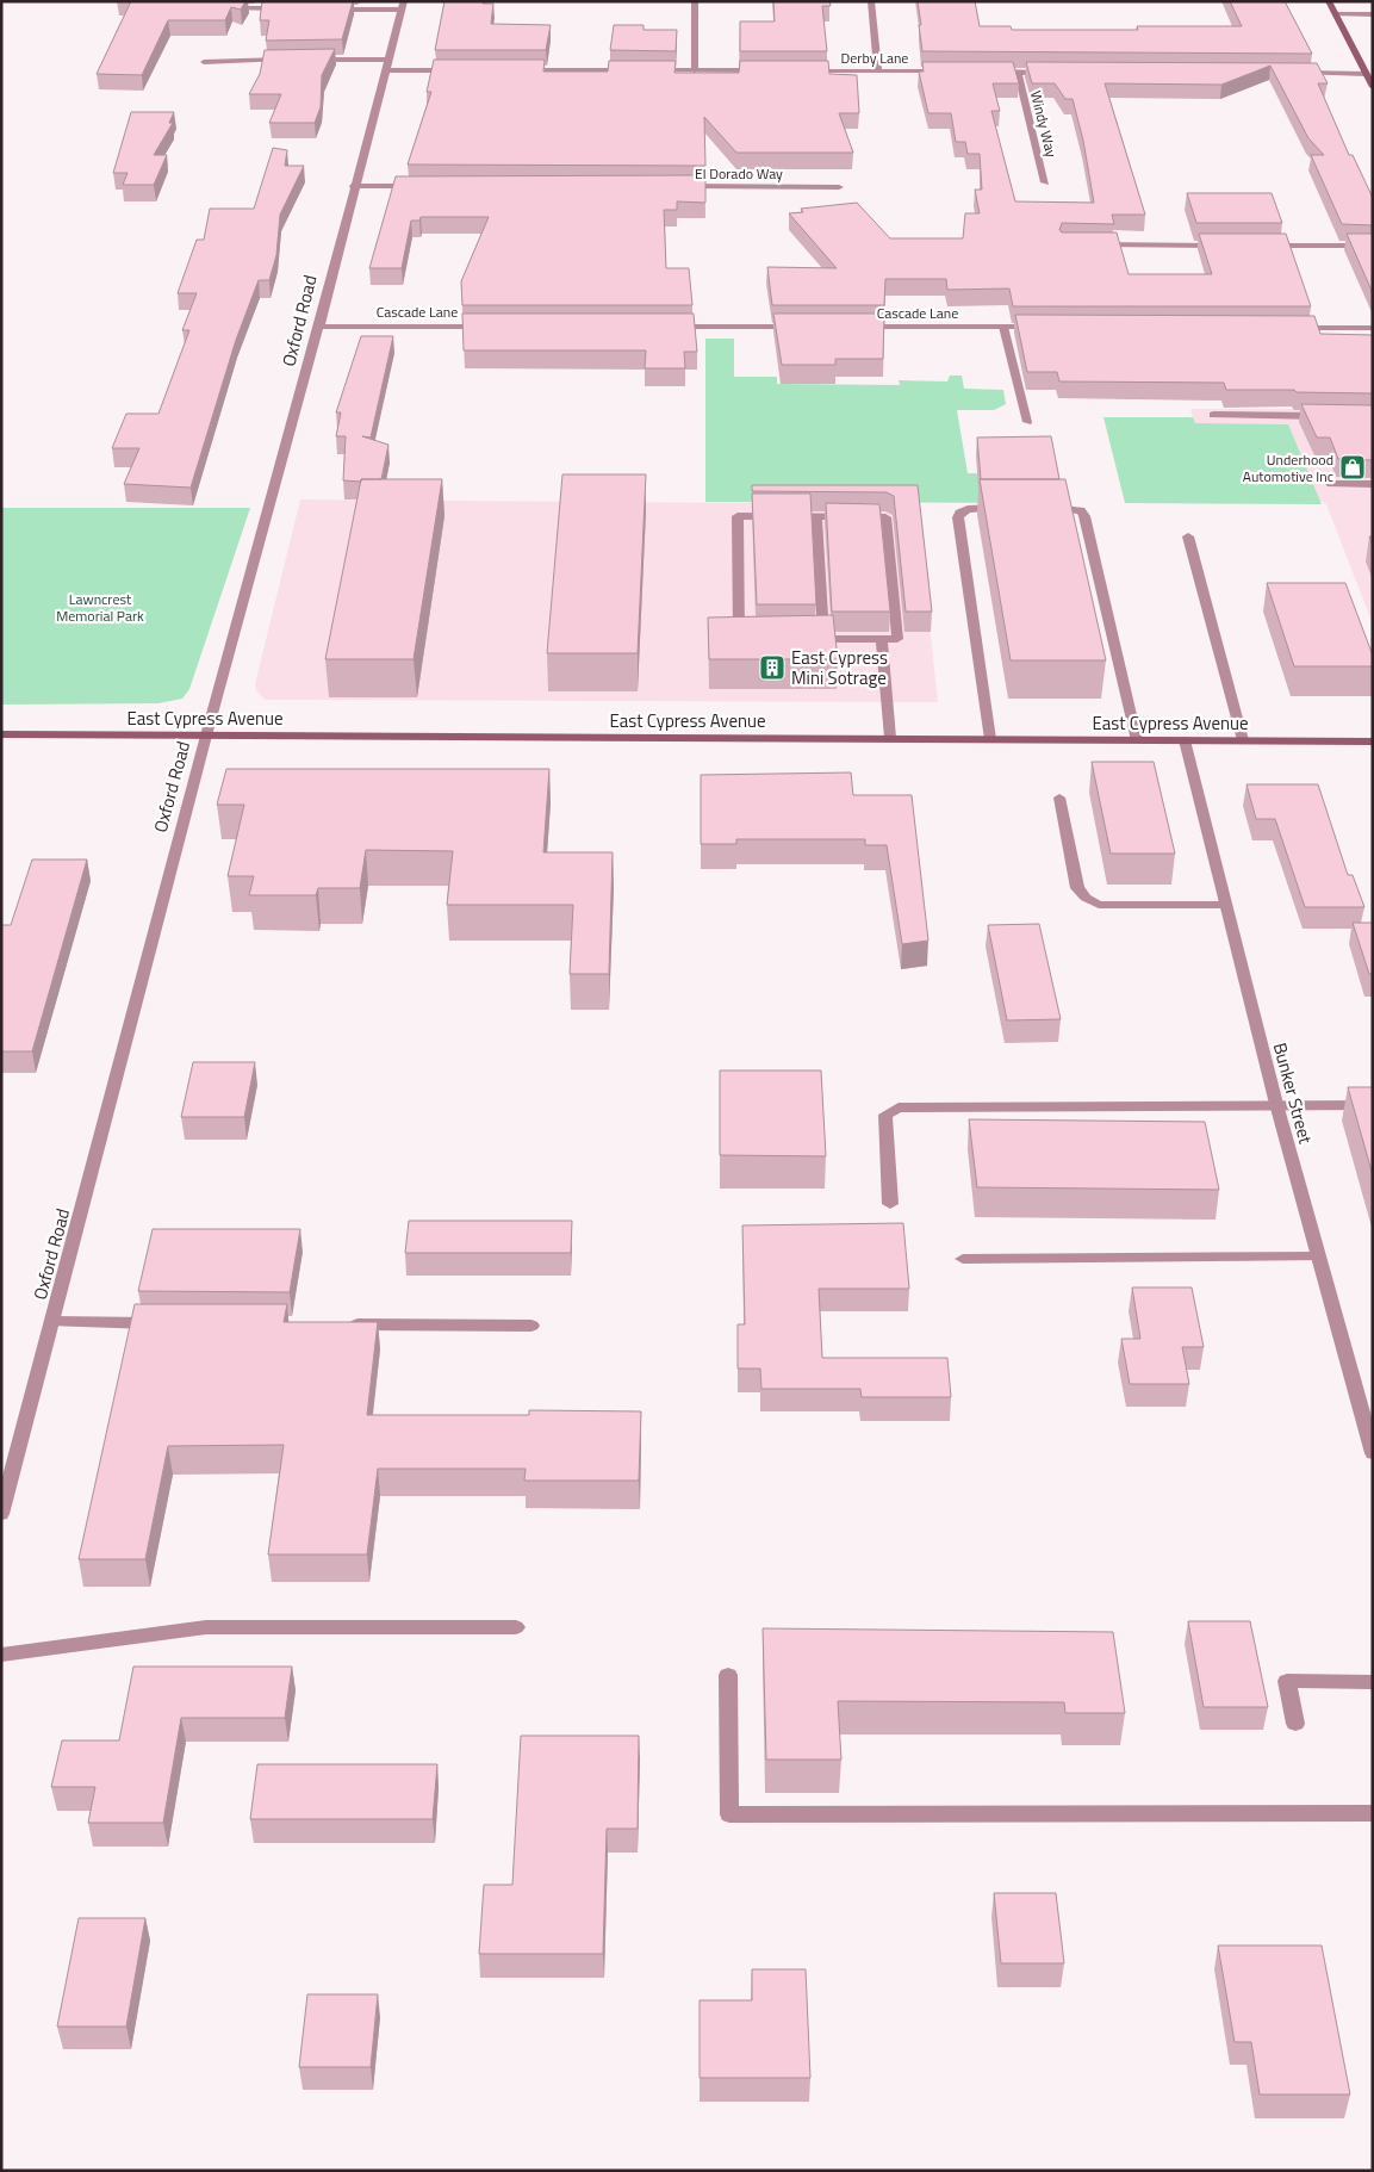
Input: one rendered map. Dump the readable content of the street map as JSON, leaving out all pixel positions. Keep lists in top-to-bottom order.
{
  "streets": {
    "main road": ["East Cypress Avenue"],
    "street": [
      "Derby Lane",
      "Windy Way",
      "El Dorado Way",
      "Cascade Lane",
      "Oxford Road",
      "Bunker Street"
    ]
  },
  "crossings": [
    ["Cascade Lane", "Oxford Road"],
    ["Oxford Road", "East Cypress Avenue"],
    ["East Cypress Avenue", "Bunker Street"]
  ],
  "parks": ["Lawncrest Memorial Park"],
  "places": {
    "shop": ["Underhood Automotive Inc"],
    "building": ["East Cypress Mini Sotrage"]
  }
}
